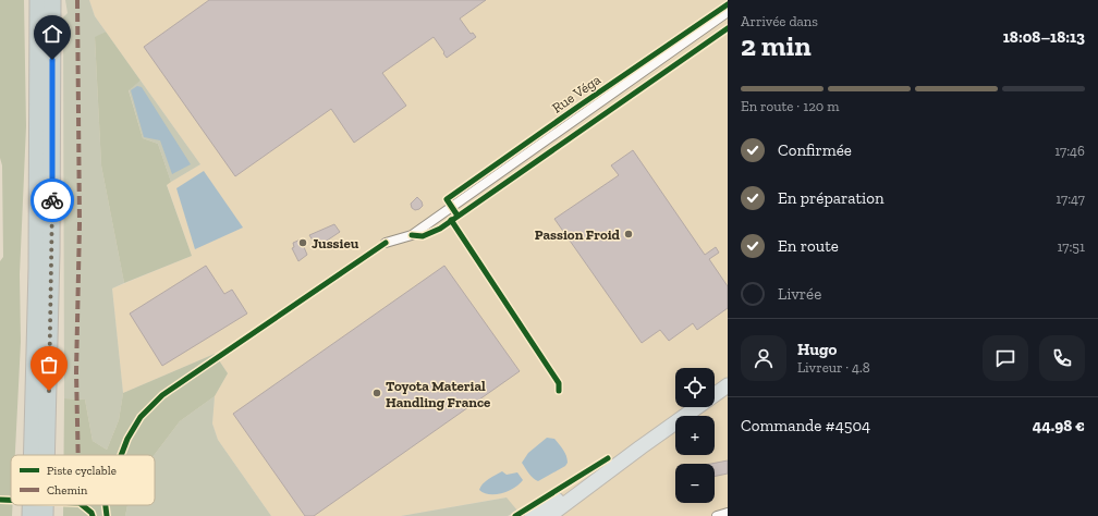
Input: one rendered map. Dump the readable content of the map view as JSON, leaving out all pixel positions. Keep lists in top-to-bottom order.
{
  "streets": {
    "street": ["Rue Véga"]
  },
  "places": ["Passion Froid", "Jussieu", "Toyota Material Handling France"],
  "legend": ["Piste cyclable", "Chemin"],
  "page": {
    "heading": ["2 min", "Arrivée dans", "18:08–18:13"],
    "panel": [
      "Hugo",
      "Livreur · 4.8",
      "Commande #4504",
      "44.98 €"
    ],
    "bar": "En route · 120 m",
    "list": [
      ["Confirmée", "17:46"],
      ["En préparation", "17:47"],
      ["En route", "17:51"],
      "Livrée"
    ],
    "map_buttons": ["+", "−"]
  }
}
